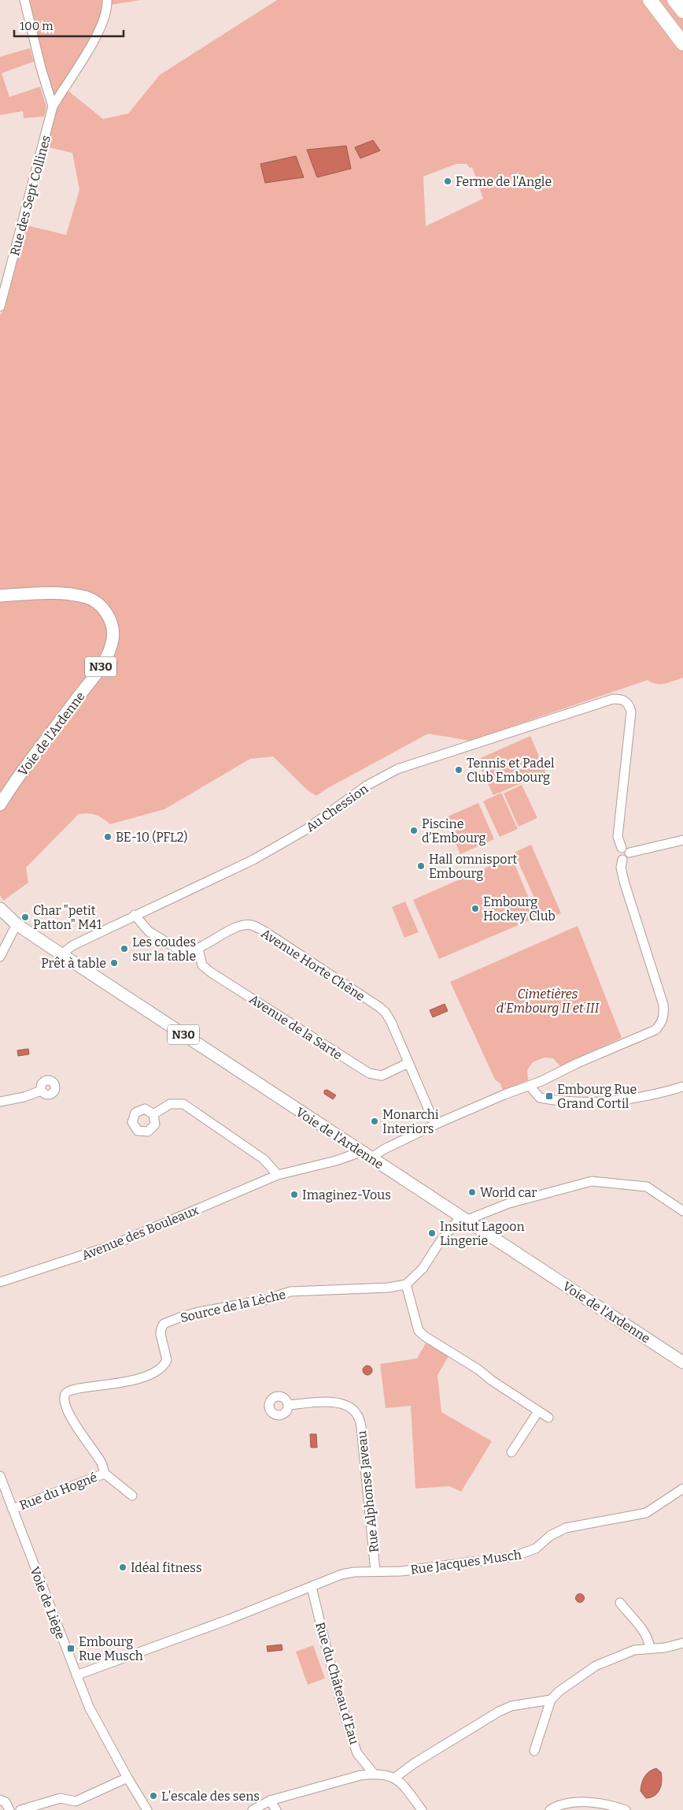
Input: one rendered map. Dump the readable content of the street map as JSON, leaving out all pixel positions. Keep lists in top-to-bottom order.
{
  "streets": {
    "main road": ["N30", "Voie de l'Ardenne"],
    "street": [
      "Rue des Sept Collines",
      "Au Chession",
      "Avenue Horte Chêne",
      "Avenue de la Sarte",
      "Avenue des Bouleaux",
      "Source de la Lèche",
      "Rue du Hogné",
      "Rue Alphonse Javeau",
      "Rue Jacques Musch",
      "Voie de Liège",
      "Rue du Château d'Eau"
    ]
  },
  "crossings": [
    ["Voie de l'Ardenne", "Au Chession"],
    ["Voie de l'Ardenne", "Avenue des Bouleaux"],
    ["Au Chession", "Avenue Horte Chêne"],
    ["Au Chession", "Avenue des Bouleaux"],
    ["Avenue Horte Chêne", "Avenue de la Sarte"],
    ["Avenue Horte Chêne", "Avenue des Bouleaux"],
    ["Source de la Lèche", "Rue du Hogné"],
    ["Rue du Hogné", "Voie de Liège"],
    ["Rue Alphonse Javeau", "Rue Jacques Musch"],
    ["Rue Jacques Musch", "Voie de Liège"],
    ["Rue Jacques Musch", "Rue du Château d'Eau"]
  ],
  "parks": ["Cimetières d'Embourg II et III"],
  "places": {
    "other": [
      "Ferme de l'Angle",
      "Tennis et Padel Club Embourg",
      "Piscine d’Embourg",
      "BE-10 (PFL2)",
      "Hall omnisport Embourg",
      "Embourg Hockey Club",
      "Char \"petit Patton\" M41",
      "Les coudes sur la table",
      "Prêt à table",
      "Monarchi Interiors",
      "World car",
      "Imaginez-Vous",
      "Insitut Lagoon Lingerie",
      "Idéal fitness",
      "L'escale des sens"
    ],
    "transit": ["Embourg Rue Grand Cortil", "Embourg Rue Musch"]
  },
  "scale_bar": "100 m"
}
